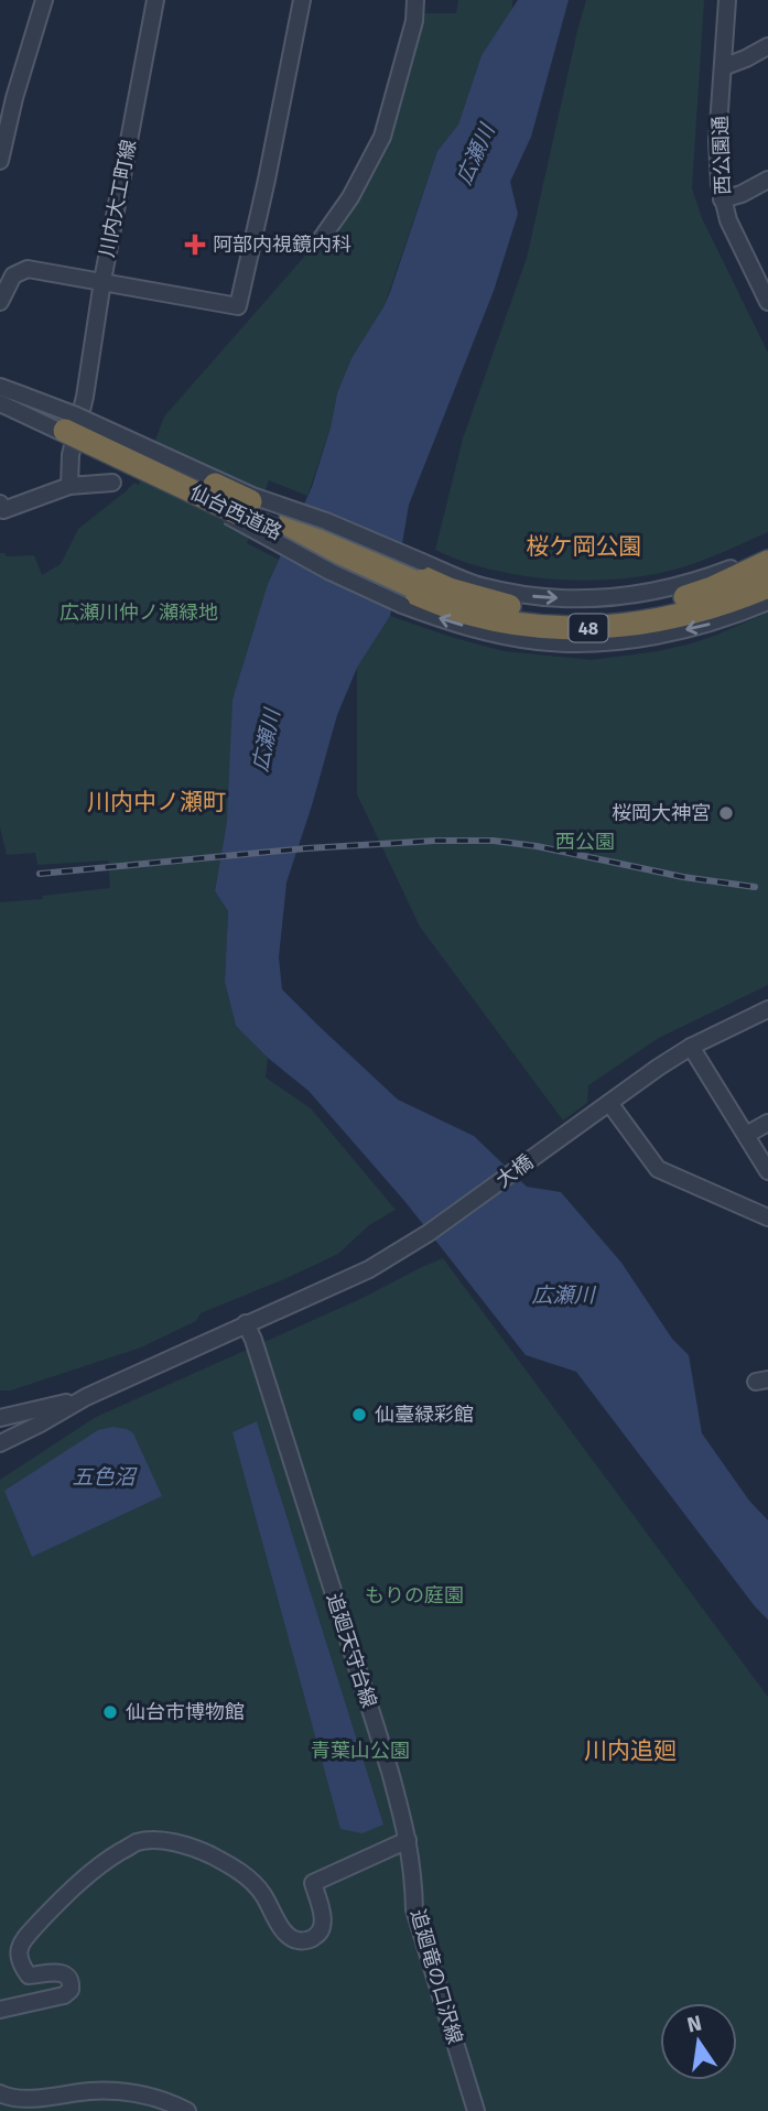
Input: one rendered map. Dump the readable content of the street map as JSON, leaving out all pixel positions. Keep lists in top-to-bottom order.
{
  "streets": {
    "highway": ["仙台西道路", "48"],
    "street": [
      "西公園通",
      "川内大工町線",
      "大橋",
      "追廻天守台線",
      "追廻竜の口沢線"
    ]
  },
  "crossings": [
    ["仙台西道路", "48"],
    ["大橋", "追廻天守台線"],
    ["追廻天守台線", "追廻竜の口沢線"]
  ],
  "districts": ["桜ケ岡公園", "川内中ノ瀬町", "川内追廻"],
  "water": ["広瀬川", "五色沼"],
  "parks": [
    "広瀬川仲ノ瀬緑地",
    "西公園",
    "もりの庭園",
    "青葉山公園"
  ],
  "places": {
    "health": ["阿部内視鏡内科"],
    "other": ["桜岡大神宮", "仙臺緑彩館", "仙台市博物館"]
  },
  "north": "top"
}
